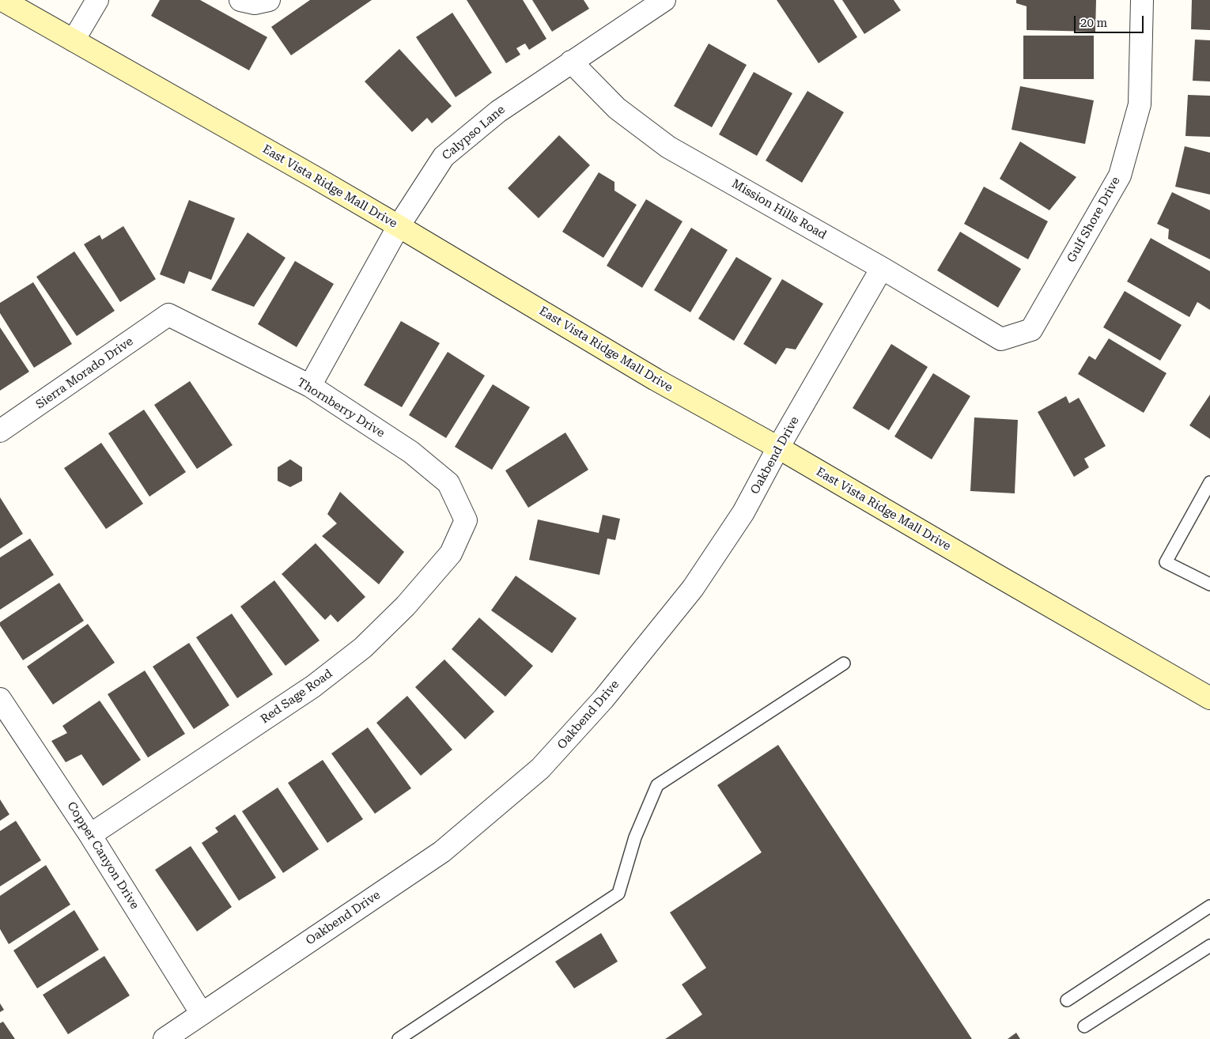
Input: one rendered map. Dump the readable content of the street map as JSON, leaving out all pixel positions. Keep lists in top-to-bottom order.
{
  "streets": {
    "main road": ["East Vista Ridge Mall Drive"],
    "street": [
      "Calypso Lane",
      "Mission Hills Road",
      "Gulf Shore Drive",
      "Sierra Morado Drive",
      "Thornberry Drive",
      "Oakbend Drive",
      "Red Sage Road",
      "Copper Canyon Drive"
    ]
  },
  "crossings": [
    ["Calypso Lane", "East Vista Ridge Mall Drive"],
    ["Calypso Lane", "Mission Hills Road"],
    ["Calypso Lane", "Thornberry Drive"],
    ["East Vista Ridge Mall Drive", "Oakbend Drive"],
    ["Mission Hills Road", "Gulf Shore Drive"],
    ["Mission Hills Road", "Oakbend Drive"],
    ["Sierra Morado Drive", "Thornberry Drive"],
    ["Thornberry Drive", "Red Sage Road"],
    ["Oakbend Drive", "Copper Canyon Drive"],
    ["Red Sage Road", "Copper Canyon Drive"]
  ],
  "scale_bar": "20 m"
}
